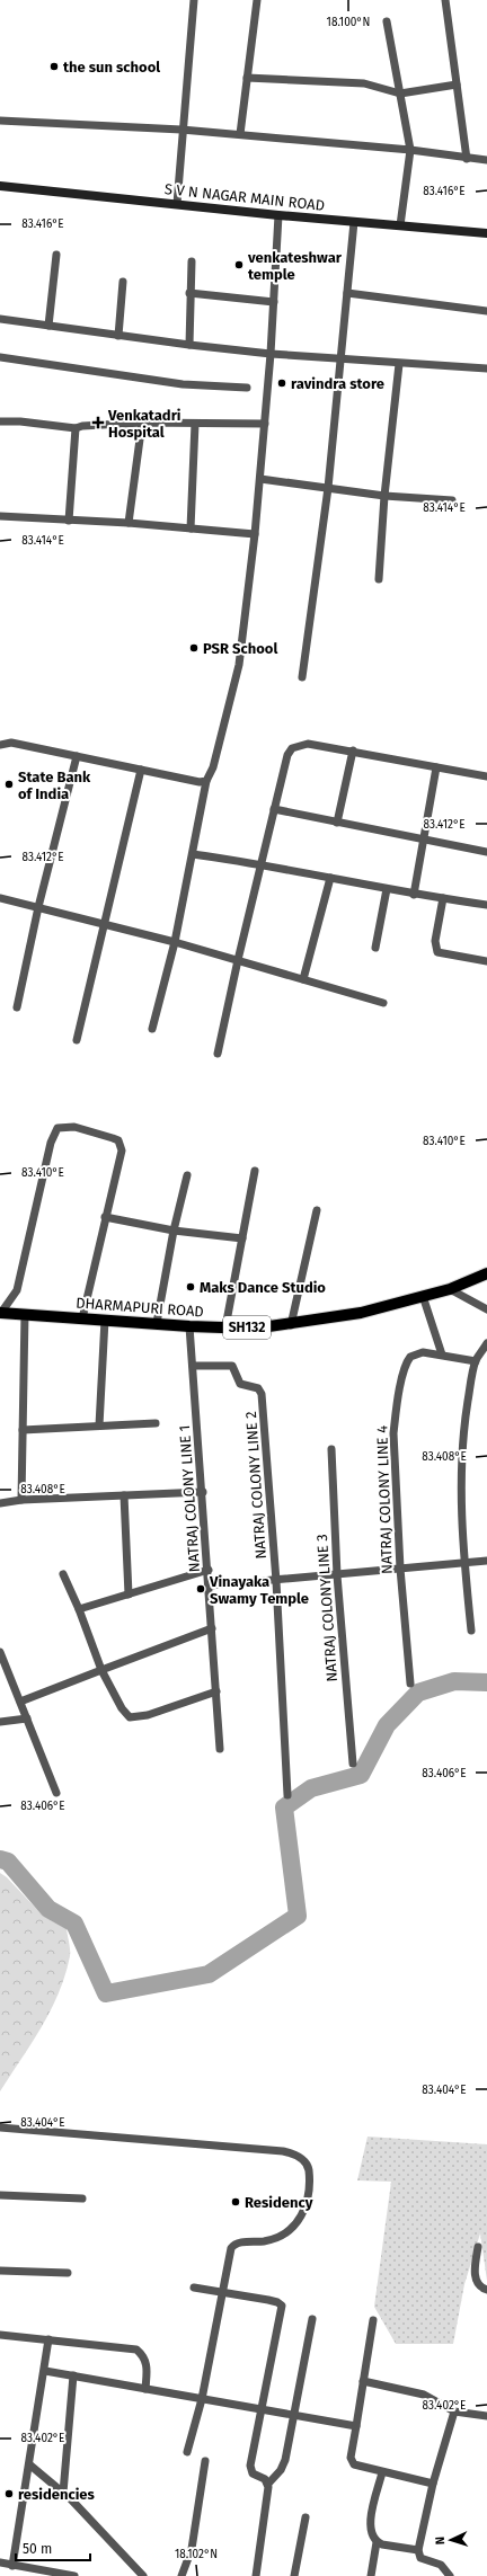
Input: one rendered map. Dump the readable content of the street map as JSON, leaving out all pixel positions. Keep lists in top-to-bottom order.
{
  "streets": {
    "main road": ["DHARMAPURI ROAD", "SH132"],
    "street": [
      "S V N NAGAR MAIN ROAD",
      "NATRAJ COLONY LINE 2",
      "NATRAJ COLONY LINE 1",
      "NATRAJ COLONY LINE 4",
      "NATRAJ COLONY LINE 3"
    ]
  },
  "crossings": [
    ["DHARMAPURI ROAD", "NATRAJ COLONY LINE 1"],
    ["NATRAJ COLONY LINE 2", "NATRAJ COLONY LINE 1"]
  ],
  "places": {
    "other": [
      "the sun school",
      "venkateshwar temple",
      "ravindra store",
      "PSR School",
      "State Bank of India",
      "Maks Dance Studio",
      "Vinayaka Swamy Temple",
      "Residency",
      "residencies"
    ],
    "health": ["Venkatadri Hospital"]
  },
  "scale_bar": "50 m",
  "north": "left",
  "coordinates": [
    "18.100°N",
    "83.416°E",
    "83.414°E",
    "83.412°E",
    "83.410°E",
    "83.408°E",
    "83.406°E",
    "83.404°E",
    "83.402°E",
    "18.102°N"
  ]
}
